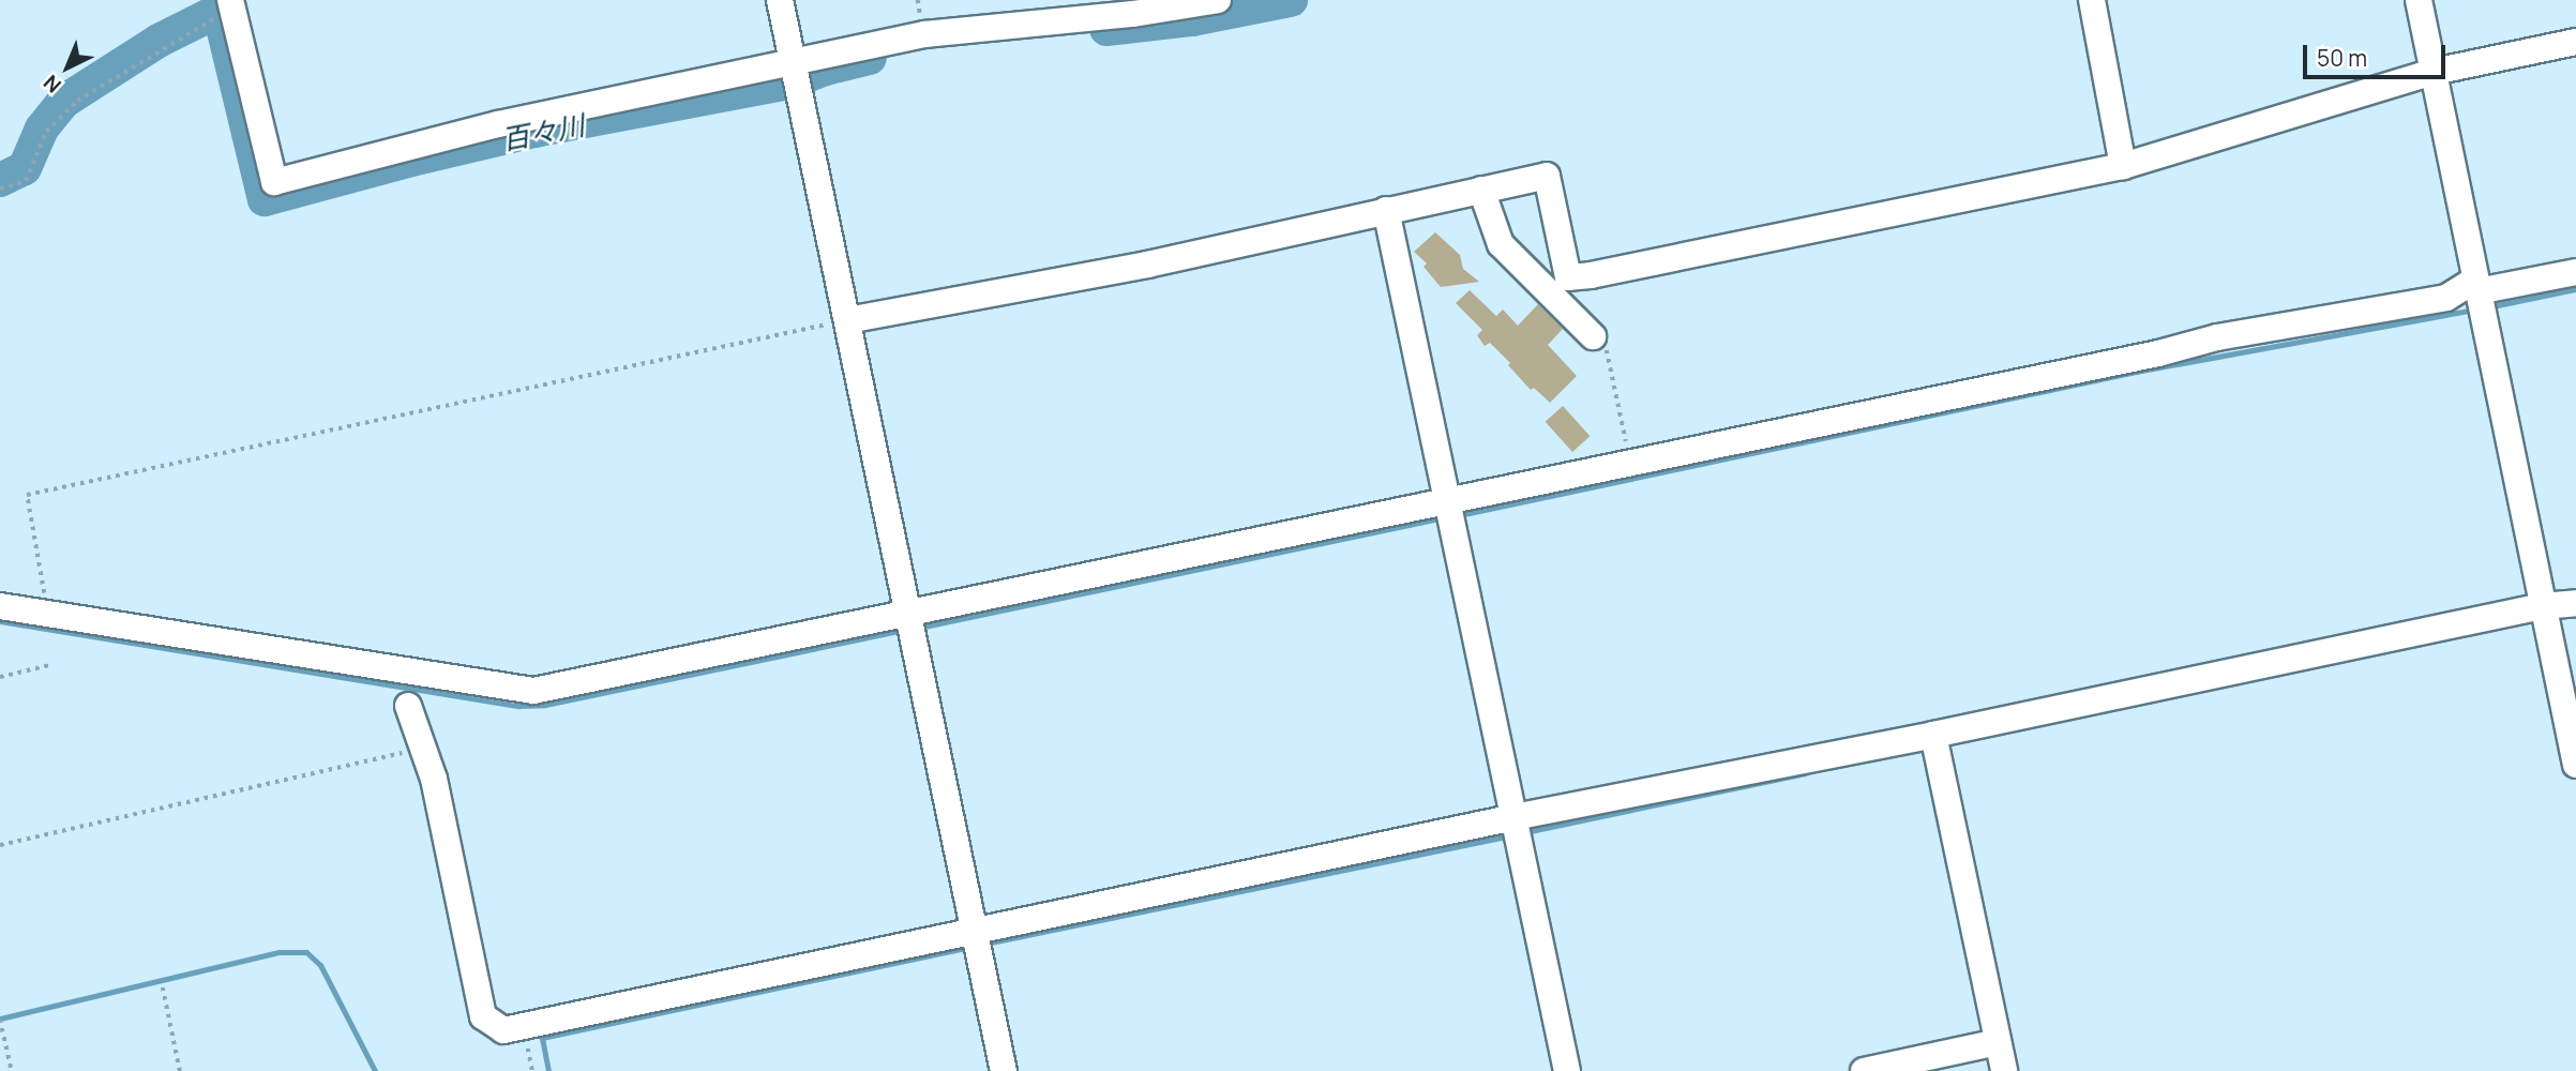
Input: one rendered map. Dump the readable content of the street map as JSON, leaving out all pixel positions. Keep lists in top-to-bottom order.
{
  "water": ["百々川"],
  "scale_bar": "50 m",
  "north": "bottom left"
}
